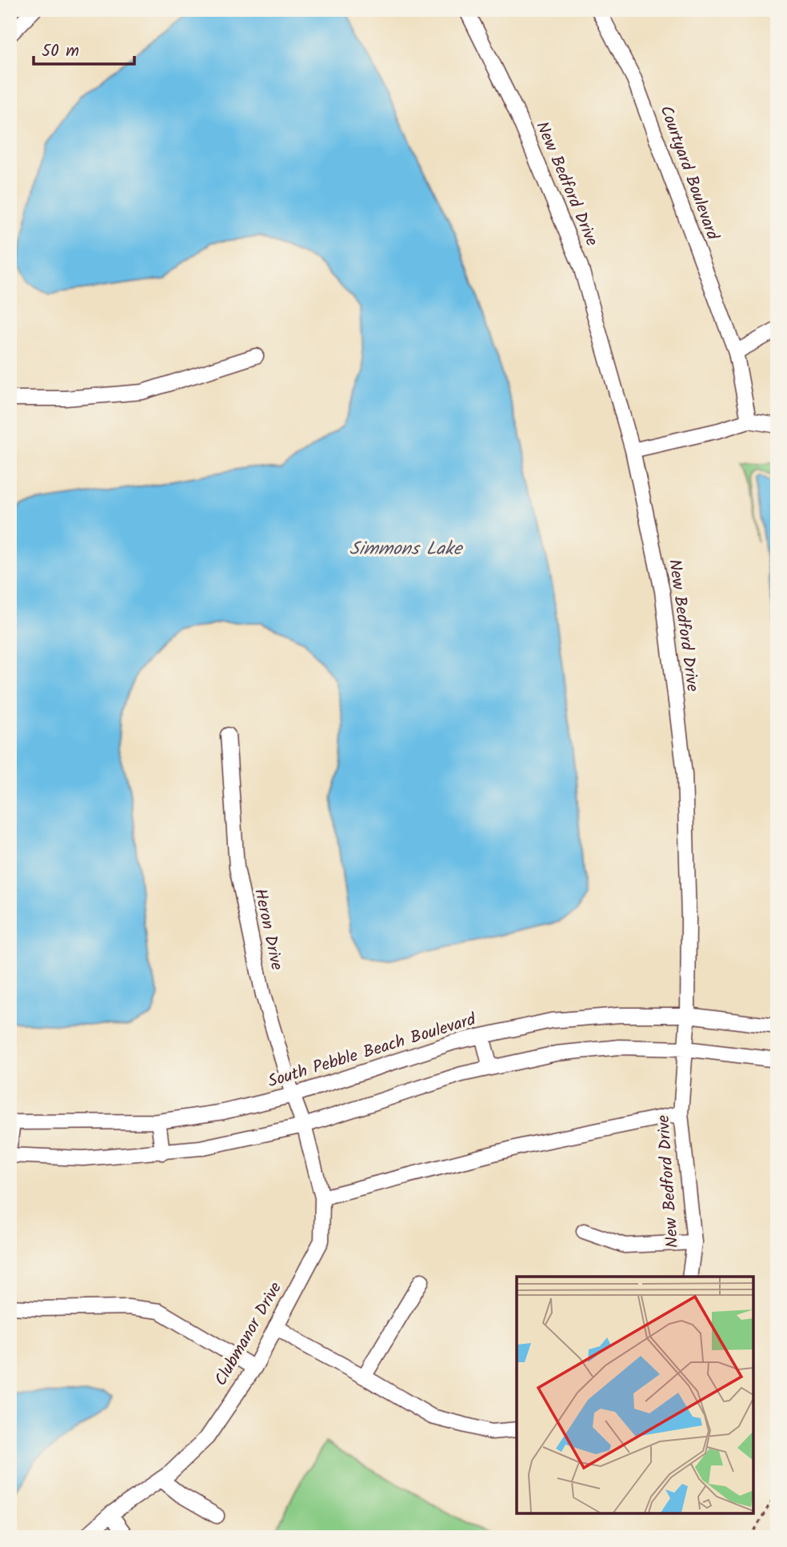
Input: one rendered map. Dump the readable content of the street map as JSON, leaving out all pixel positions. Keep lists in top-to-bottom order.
{
  "streets": {
    "street": [
      "Courtyard Boulevard",
      "New Bedford Drive",
      "Heron Drive",
      "South Pebble Beach Boulevard",
      "Clubmanor Drive"
    ]
  },
  "crossings": [
    ["New Bedford Drive", "South Pebble Beach Boulevard"],
    ["Heron Drive", "South Pebble Beach Boulevard"],
    ["Heron Drive", "Clubmanor Drive"]
  ],
  "water": ["Simmons Lake"],
  "scale_bar": "50 m"
}
